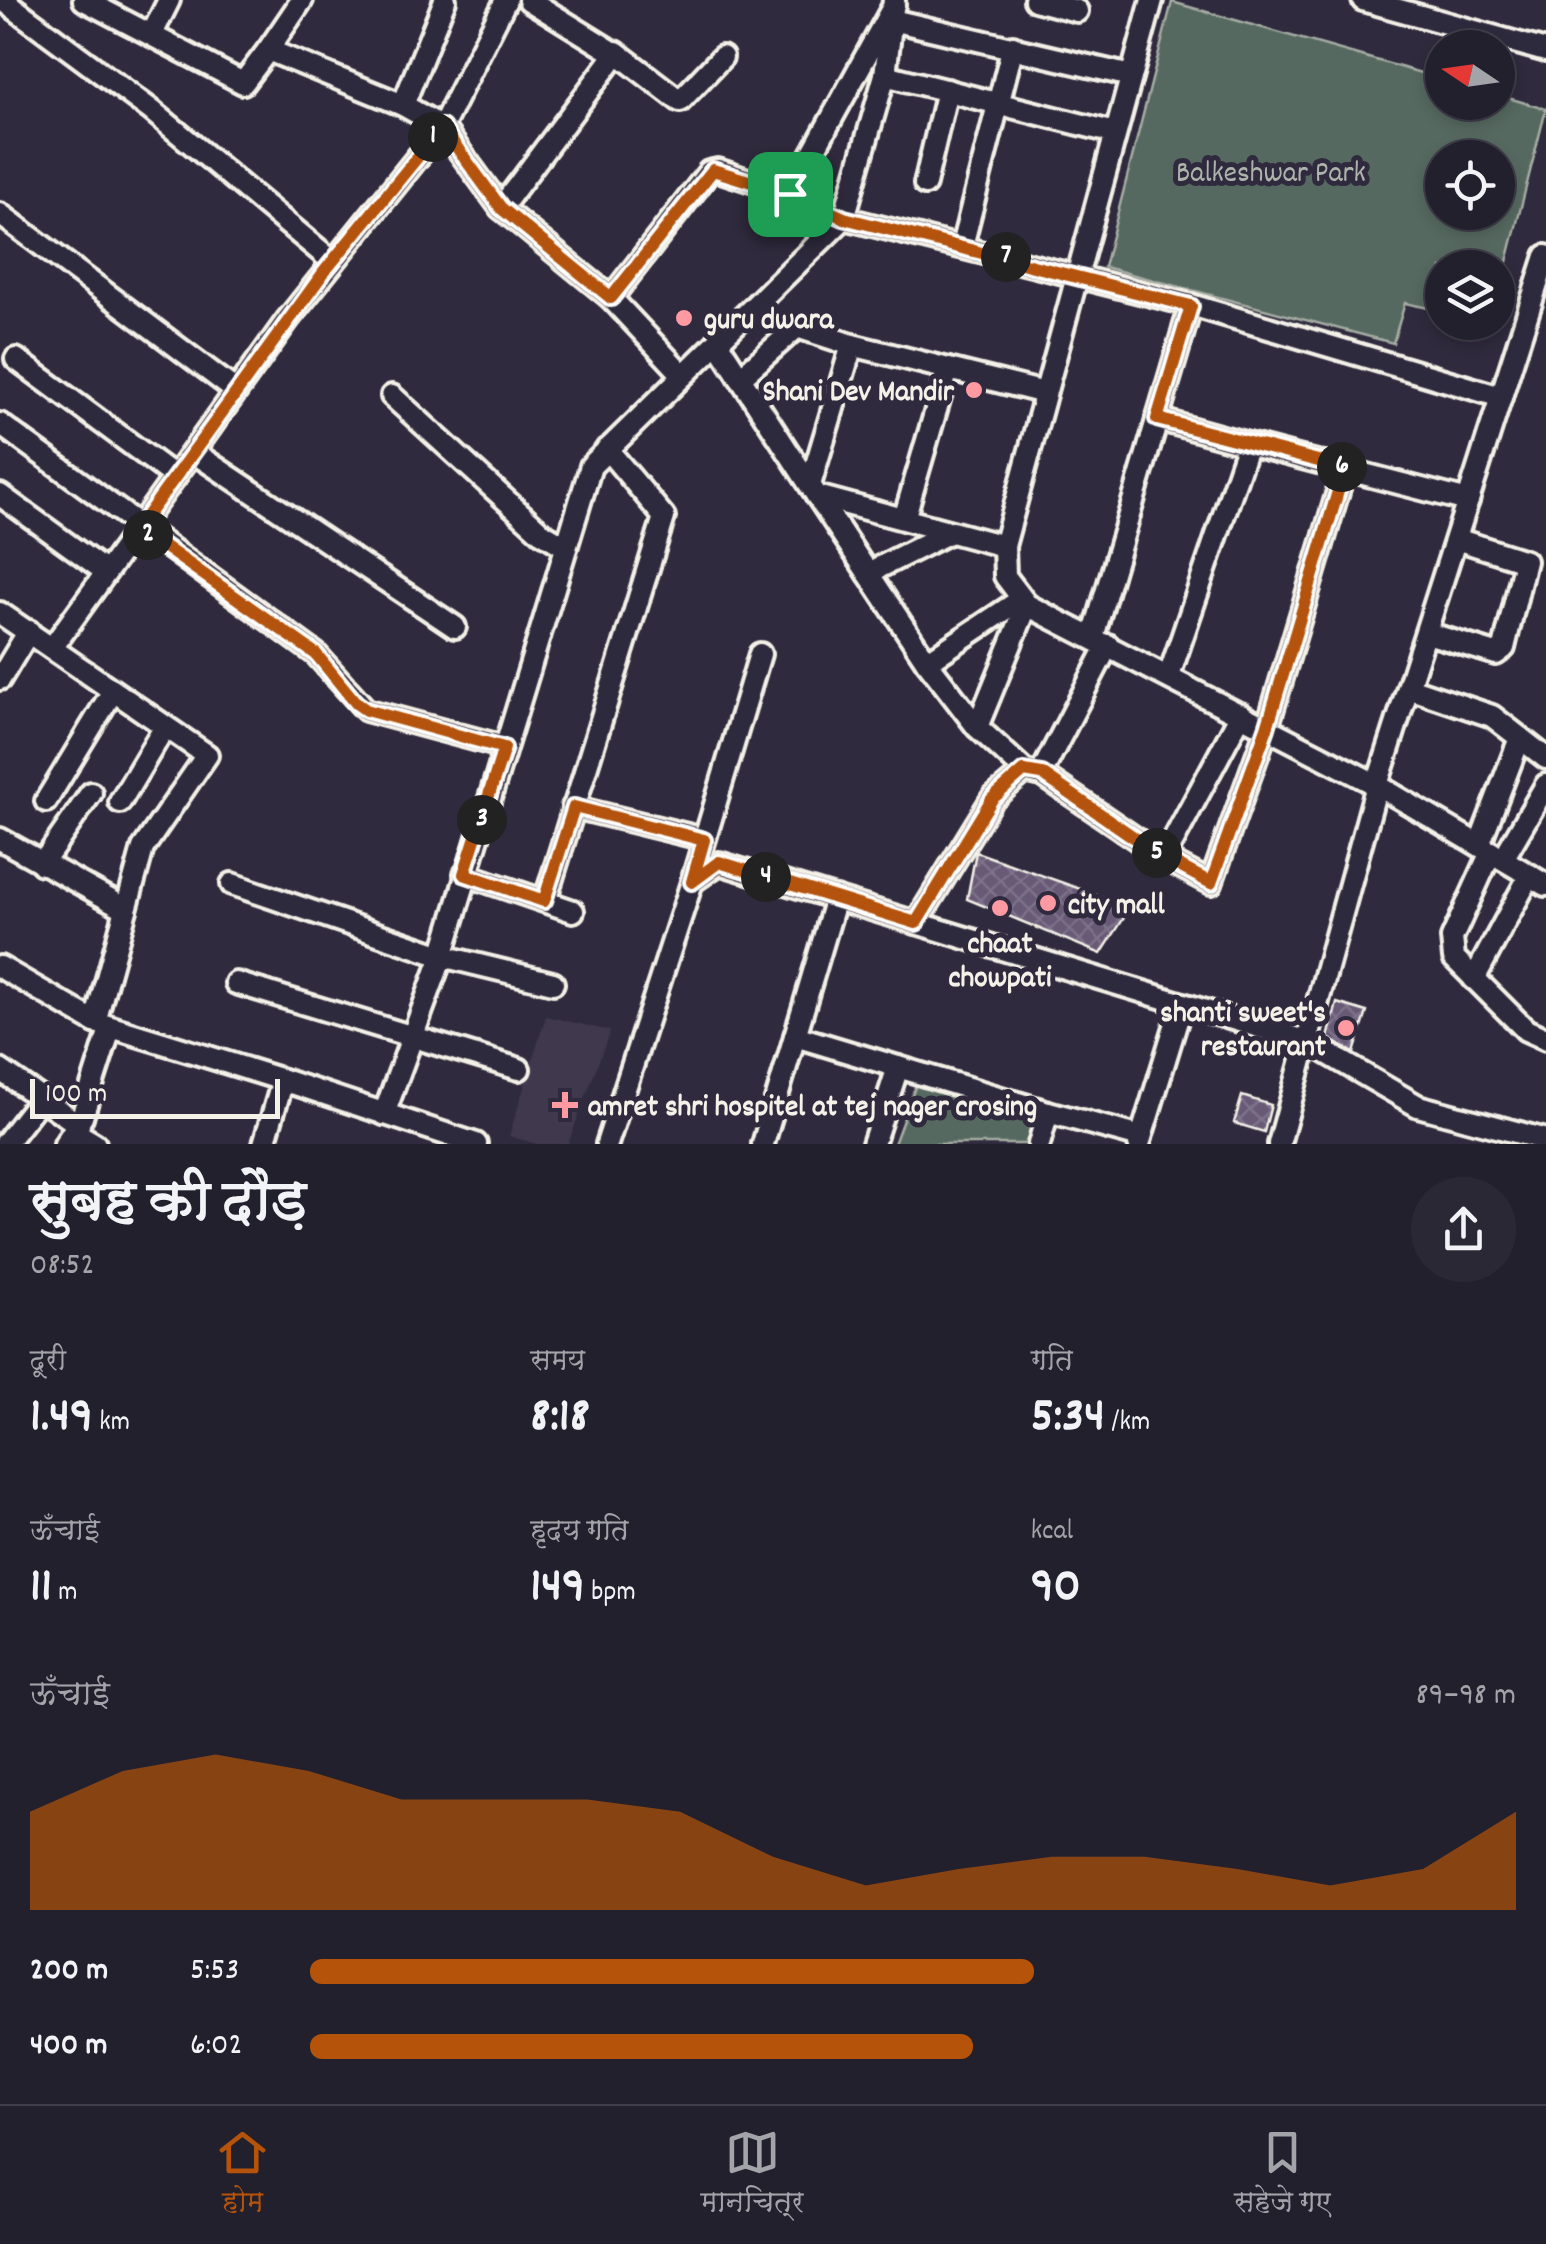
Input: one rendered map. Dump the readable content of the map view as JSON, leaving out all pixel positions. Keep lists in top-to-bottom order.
{
  "parks": ["Balkeshwar Park"],
  "places": {
    "other": [
      "guru dwara",
      "Shani Dev Mandir",
      "city mall",
      "chaat chowpati",
      "shanti sweet's restaurant"
    ],
    "health": ["amret shri hospitel at tej nager crosing"]
  },
  "scale_bar": "100 m",
  "north": "left",
  "page": {
    "pins": [
      "1",
      "7",
      "6",
      "2",
      "3",
      "5",
      "4"
    ],
    "scale": "100 m",
    "heading": ["सुबह की दौड़", "08:52"],
    "stats": [
      ["दूरी", "1.49 km"],
      ["समय", "8:18"],
      ["गति", "5:34 /km"],
      ["ऊँचाई", "11 m"],
      ["हृदय गति", "149 bpm"],
      ["kcal", "90"]
    ],
    "chart": ["ऊँचाई", "89–98 m"],
    "list": [
      {
        "name": "200 m",
        "note": "5:53"
      },
      {
        "name": "400 m",
        "note": "6:02"
      }
    ],
    "tabs": ["होम", "मानचित्र", "सहेजे गए"]
  }
}
